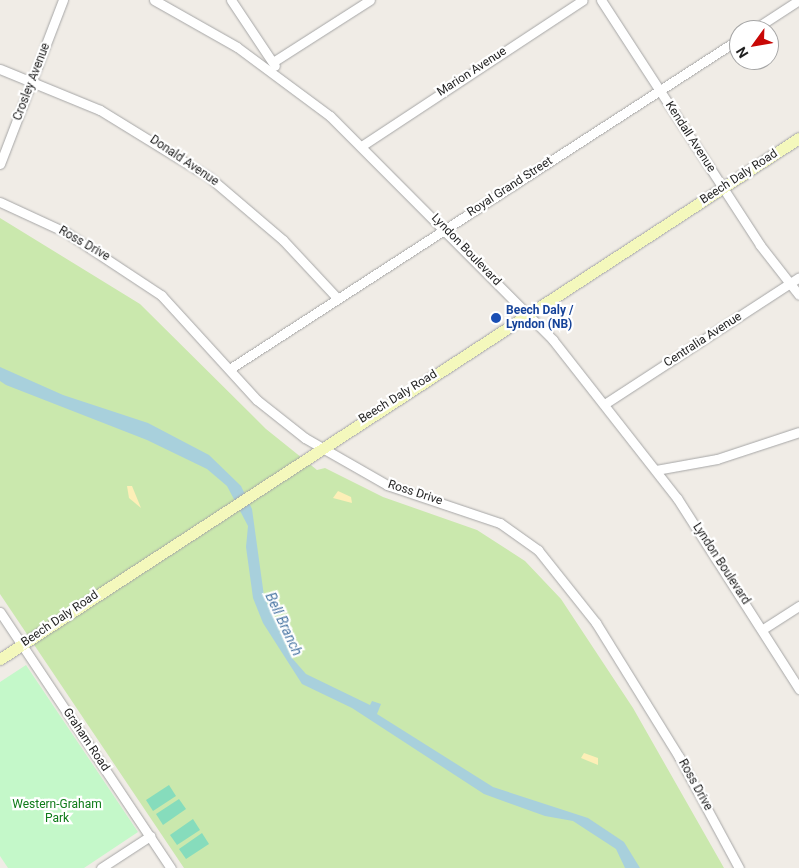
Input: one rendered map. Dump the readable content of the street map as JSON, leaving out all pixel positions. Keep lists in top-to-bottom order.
{
  "streets": {
    "main road": ["Beech Daly Road"],
    "street": [
      "Marion Avenue",
      "Crosley Avenue",
      "Kendall Avenue",
      "Donald Avenue",
      "Royal Grand Street",
      "Ross Drive",
      "Lyndon Boulevard",
      "Centralia Avenue",
      "Graham Road"
    ]
  },
  "crossings": [
    ["Marion Avenue", "Lyndon Boulevard"],
    ["Crosley Avenue", "Donald Avenue"],
    ["Kendall Avenue", "Beech Daly Road"],
    ["Kendall Avenue", "Royal Grand Street"],
    ["Kendall Avenue", "Centralia Avenue"],
    ["Donald Avenue", "Royal Grand Street"],
    ["Beech Daly Road", "Ross Drive"],
    ["Beech Daly Road", "Lyndon Boulevard"],
    ["Beech Daly Road", "Graham Road"],
    ["Royal Grand Street", "Ross Drive"],
    ["Royal Grand Street", "Lyndon Boulevard"],
    ["Lyndon Boulevard", "Centralia Avenue"]
  ],
  "water": ["Bell Branch"],
  "parks": ["Western-Graham Park"],
  "places": ["Beech Daly / Lyndon (NB)"],
  "north": "bottom left"
}
